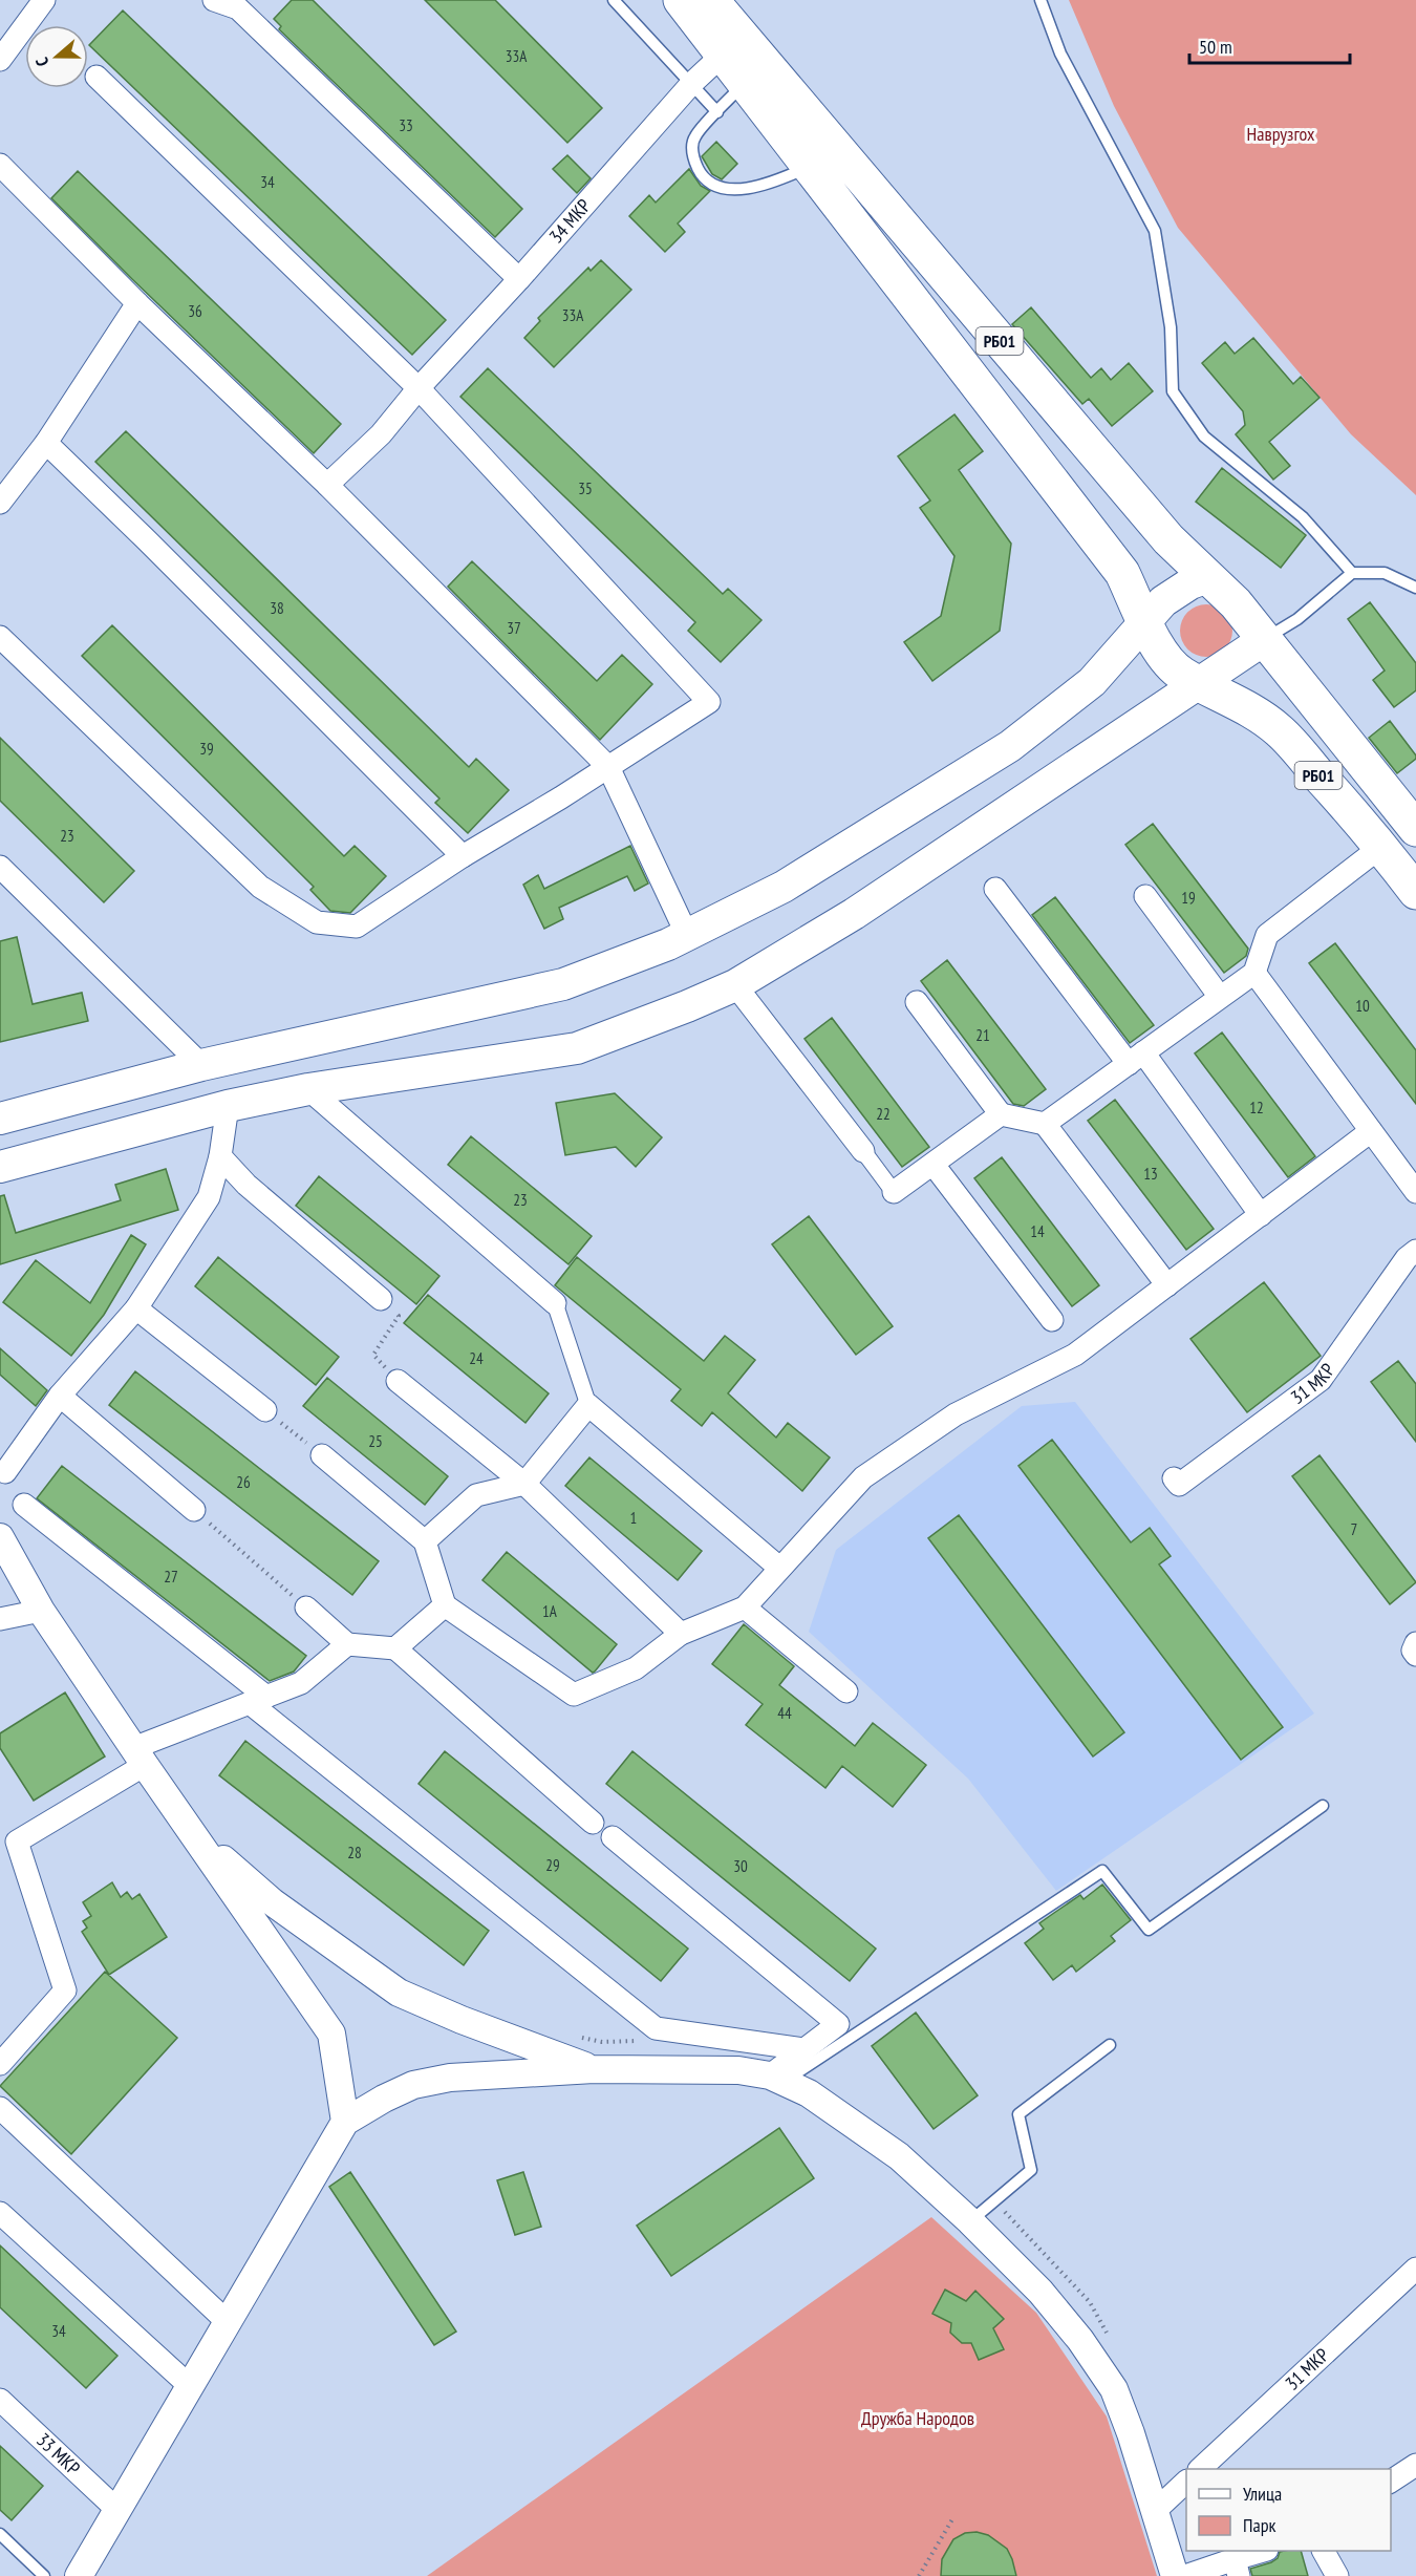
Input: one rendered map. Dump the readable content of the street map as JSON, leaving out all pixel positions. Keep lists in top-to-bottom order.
{
  "streets": {
    "highway": ["РБ01"],
    "street": ["34 МКР", "31 МКР", "33 МКР"]
  },
  "crossings": [
    ["34 МКР", "РБ01"]
  ],
  "parks": ["Наврузгох", "Дружба Народов"],
  "house_numbers": [
    "33А",
    "33",
    "34",
    "36",
    "33А",
    "35",
    "38",
    "37",
    "39",
    "23",
    "19",
    "10",
    "21",
    "12",
    "22",
    "13",
    "23",
    "14",
    "24",
    "25",
    "26",
    "1",
    "7",
    "27",
    "1А",
    "44",
    "28",
    "29",
    "30",
    "34"
  ],
  "legend": ["Улица", "Парк"],
  "scale_bar": "50 m",
  "north": "left"
}
